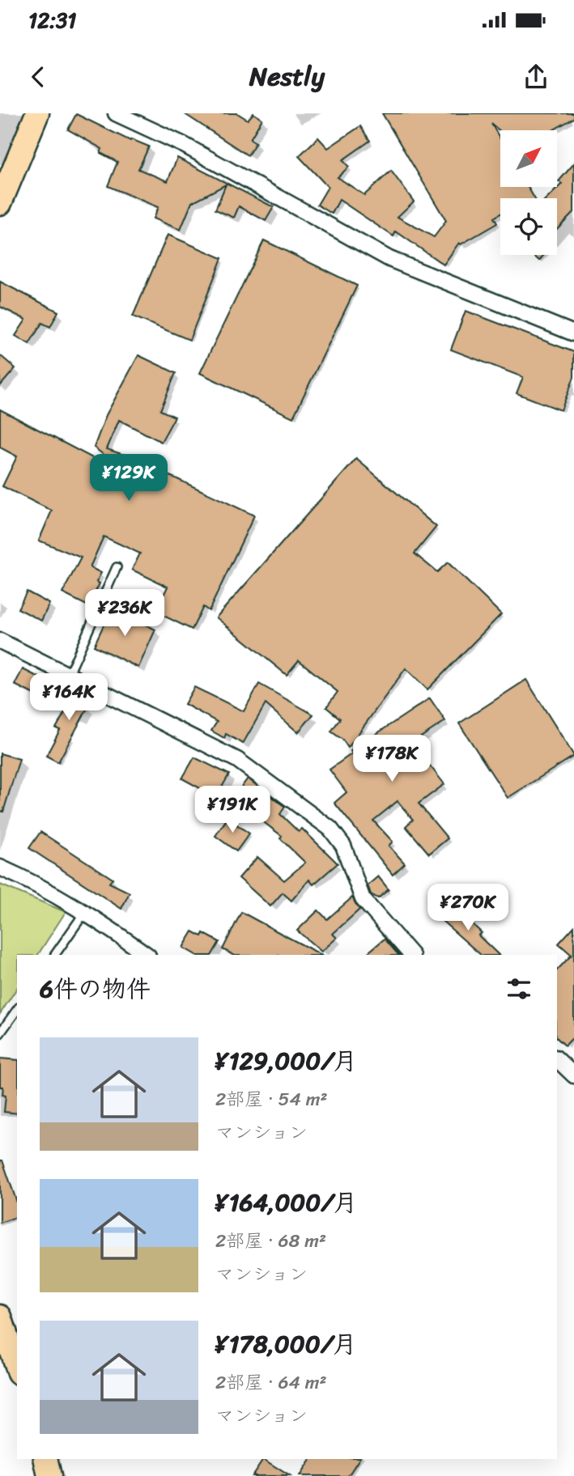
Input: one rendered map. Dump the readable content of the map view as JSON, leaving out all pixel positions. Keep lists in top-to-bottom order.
{
  "north": "top right",
  "page": {
    "status": "12:31",
    "header": "Nestly",
    "price": [
      "¥129K",
      "¥236K",
      "¥164K",
      "¥178K",
      "¥191K",
      "¥270K"
    ],
    "heading": "6件の物件",
    "list": [
      {
        "name": "¥129,000/月",
        "note": "2部屋 · 54 m² · マンション"
      },
      {
        "name": "¥164,000/月",
        "note": "2部屋 · 68 m² · マンション"
      },
      {
        "name": "¥178,000/月",
        "note": "2部屋 · 64 m² · マンション"
      }
    ]
  }
}
